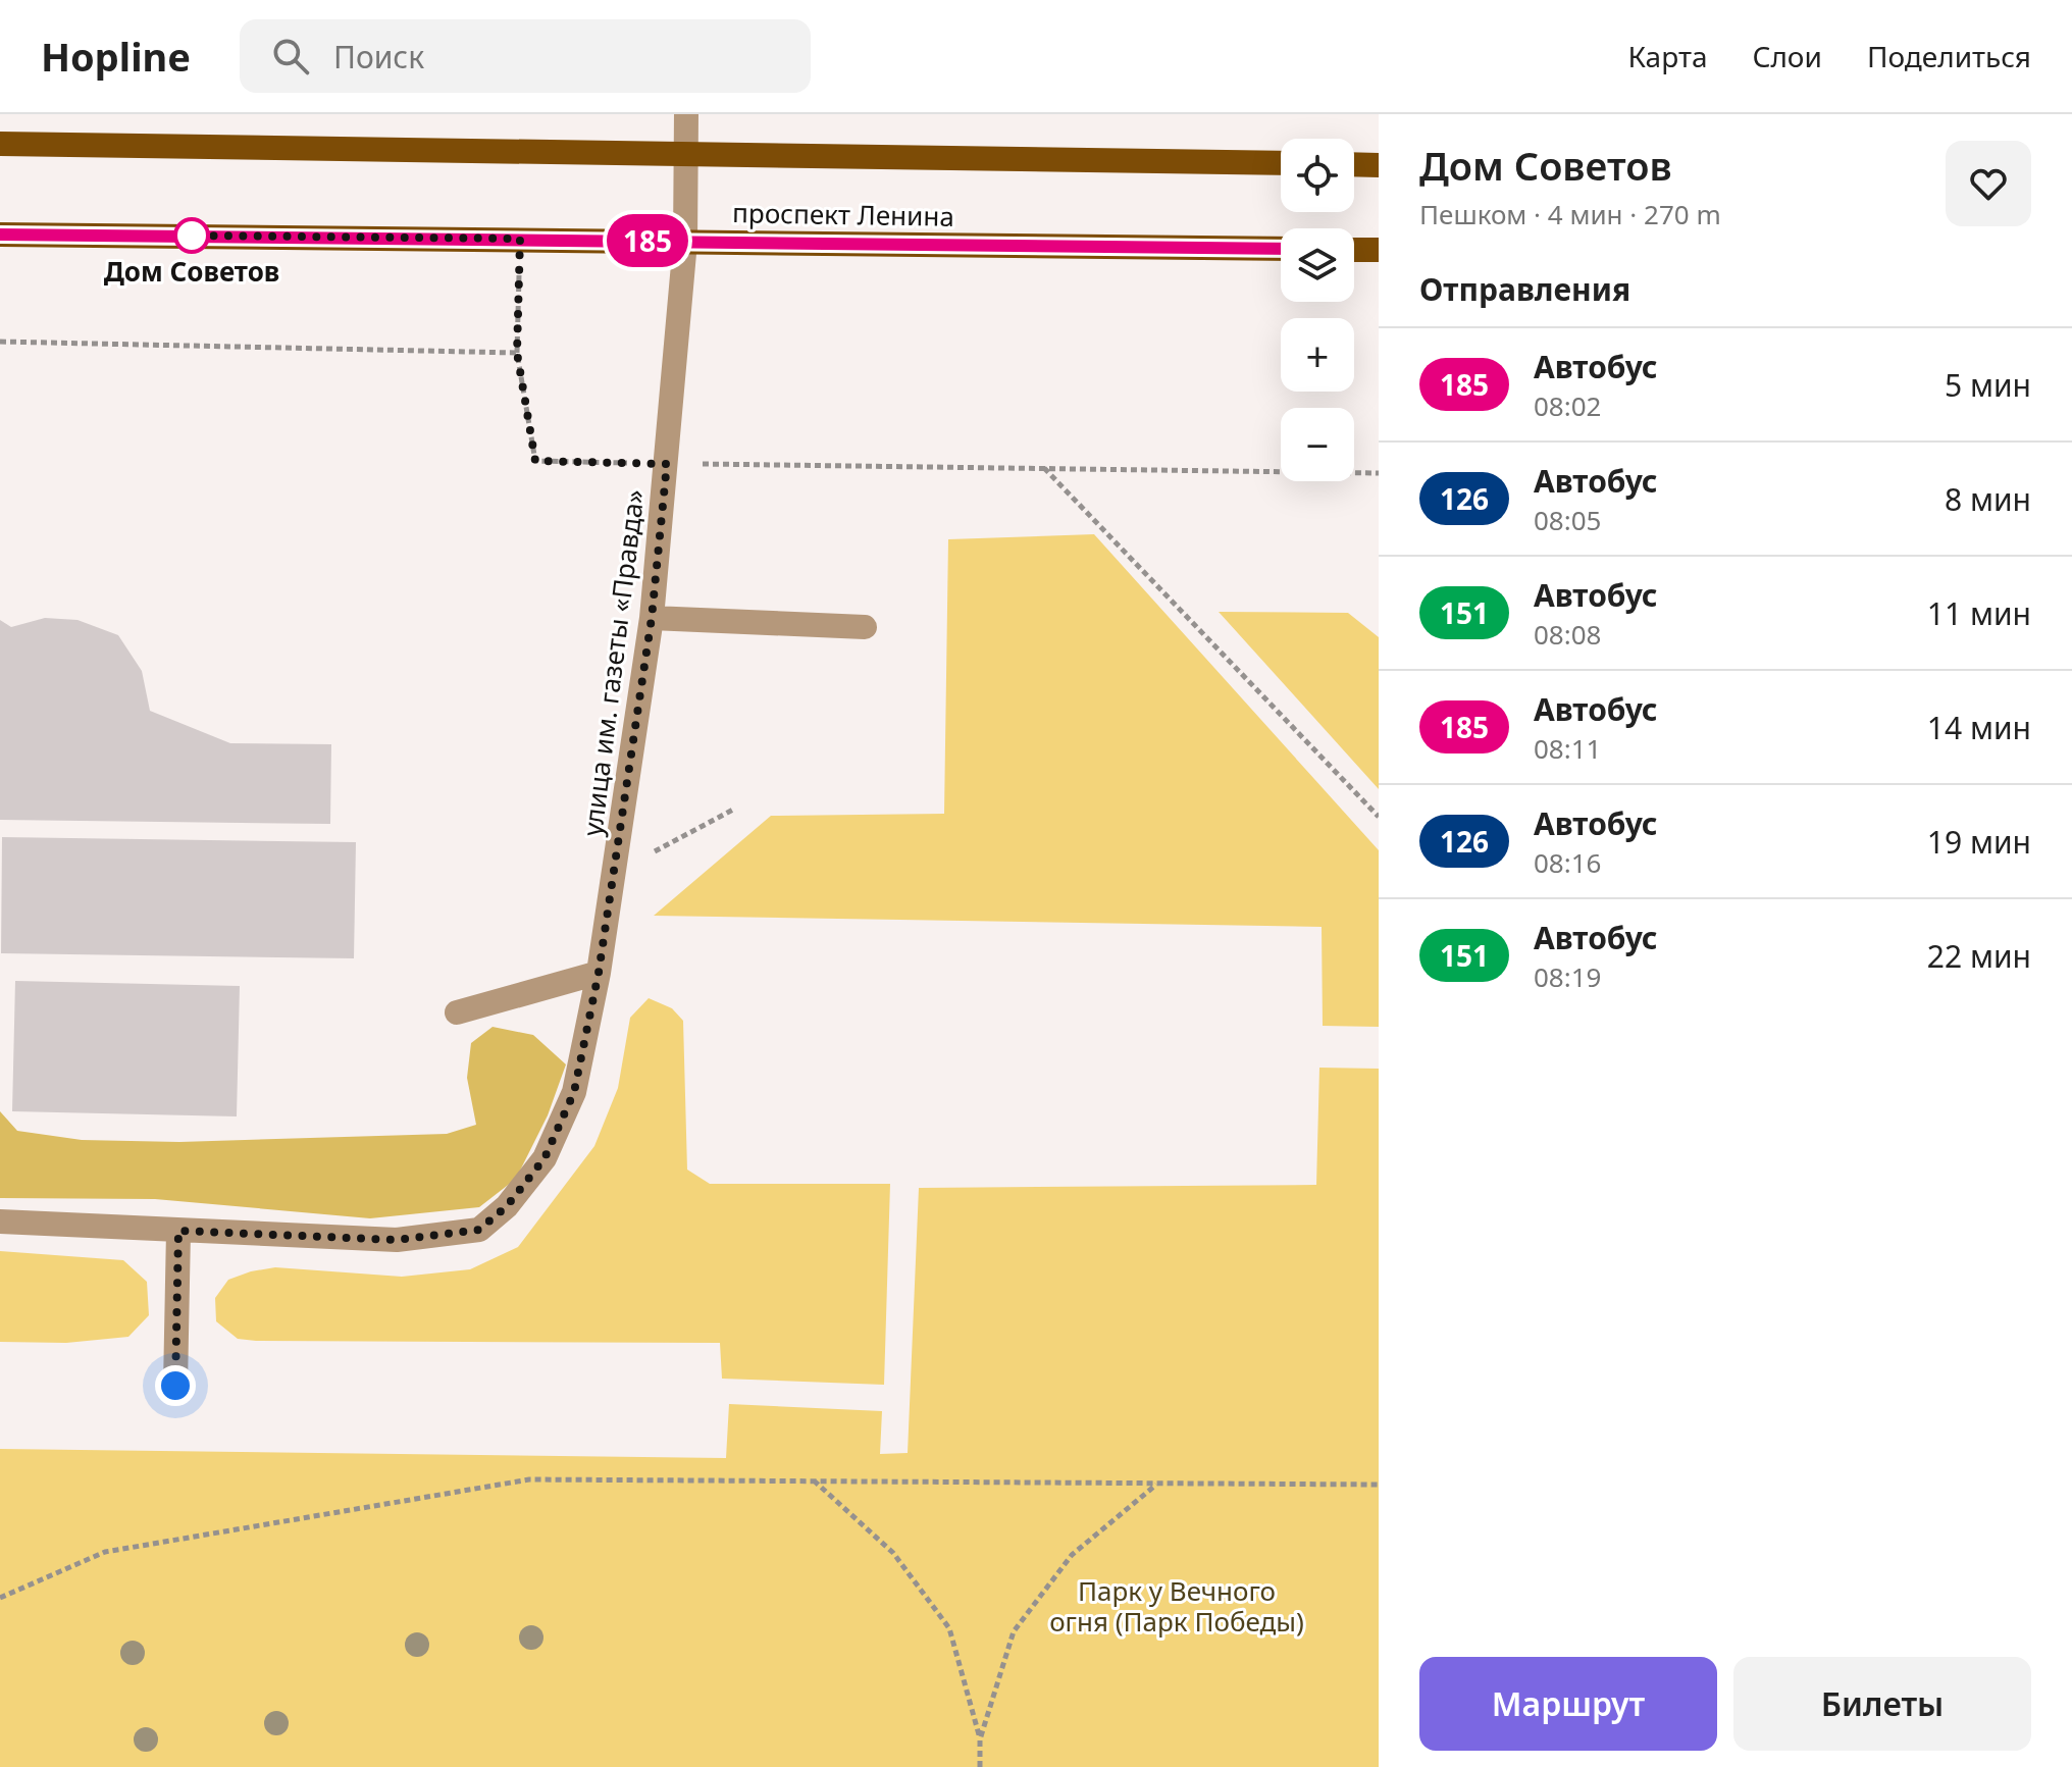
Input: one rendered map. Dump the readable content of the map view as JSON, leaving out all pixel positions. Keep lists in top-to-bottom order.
{
  "streets": {
    "main road": ["проспект Ленина"],
    "street": ["улица им. газеты «Правда»"]
  },
  "crossings": [
    ["проспект Ленина", "улица им. газеты «Правда»"]
  ],
  "parks": ["Парк у Вечного огня (Парк Победы)"],
  "places": ["Дом Советов"],
  "lines": ["bus line 185"],
  "page": {
    "header": "Hopline",
    "search": "Поиск",
    "nav": ["Карта", "Слои", "Поделиться"],
    "on_map": "185",
    "heading": [
      ["Дом Советов", "Пешком · 4 мин · 270 m"],
      "Отправления"
    ],
    "map_buttons": ["+", "−"],
    "list": [
      {
        "mark": "185",
        "name": "Автобус",
        "note": "08:02",
        "value": "5 мин"
      },
      {
        "mark": "126",
        "name": "Автобус",
        "note": "08:05",
        "value": "8 мин"
      },
      {
        "mark": "151",
        "name": "Автобус",
        "note": "08:08",
        "value": "11 мин"
      },
      {
        "mark": "185",
        "name": "Автобус",
        "note": "08:11",
        "value": "14 мин"
      },
      {
        "mark": "126",
        "name": "Автобус",
        "note": "08:16",
        "value": "19 мин"
      },
      {
        "mark": "151",
        "name": "Автобус",
        "note": "08:19",
        "value": "22 мин"
      }
    ],
    "buttons": ["Маршрут", "Билеты"]
  }
}
